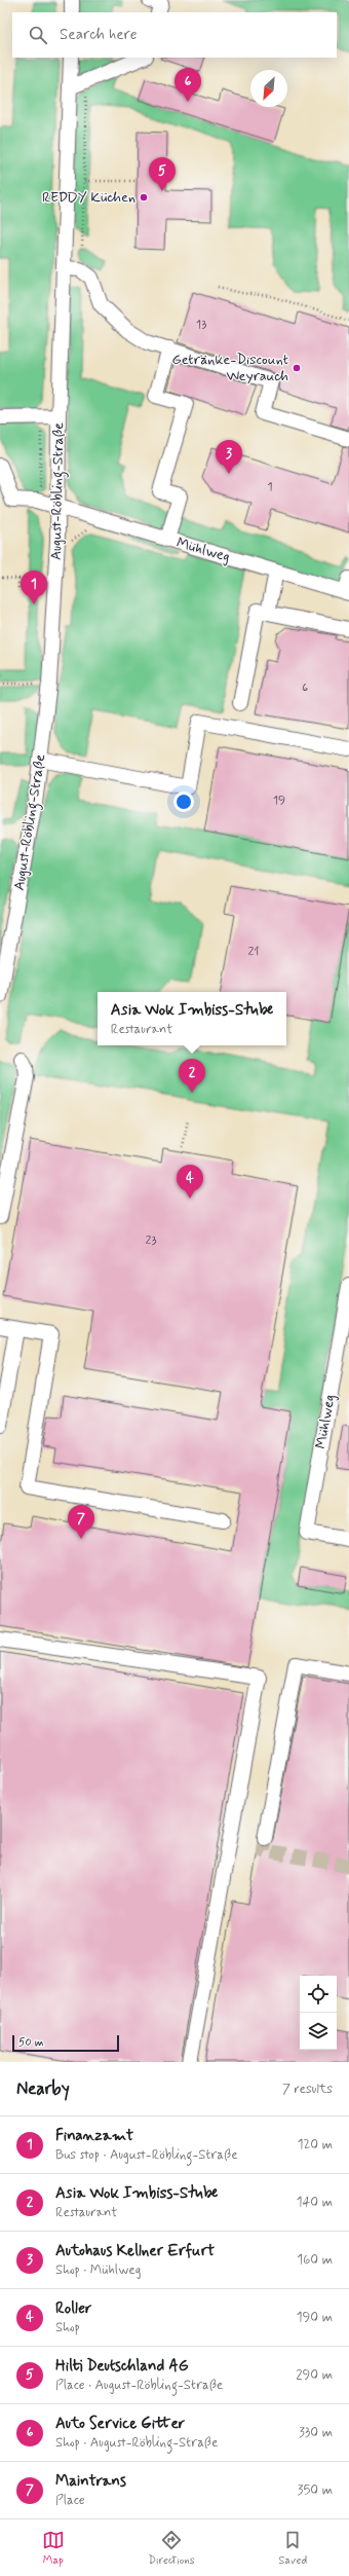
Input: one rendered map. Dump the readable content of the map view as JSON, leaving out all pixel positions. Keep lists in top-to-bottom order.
{
  "streets": {
    "street": ["August-Röbling-Straße", "Mühlweg"]
  },
  "crossings": [
    ["August-Röbling-Straße", "Mühlweg"]
  ],
  "places": ["REDDY Küchen", "Getränke-Discount Weyrauch"],
  "house_numbers": [
    "13",
    "1",
    "6",
    "19",
    "21",
    "23"
  ],
  "scale_bar": "50 m",
  "north": "bottom left",
  "page": {
    "search": "Search here",
    "pins": [
      "6",
      "5",
      "3",
      "1",
      "2",
      "4",
      "7"
    ],
    "popup": ["Asia Wok Imbiss-Stube", "Restaurant"],
    "scale": "50 m",
    "heading": ["Nearby", "7 results"],
    "list": [
      {
        "mark": "1",
        "name": "Finanzamt",
        "note": "Bus stop · August-Röbling-Straße",
        "value": "120 m"
      },
      {
        "mark": "2",
        "name": "Asia Wok Imbiss-Stube",
        "note": "Restaurant",
        "value": "140 m"
      },
      {
        "mark": "3",
        "name": "Autohaus Kellner Erfurt",
        "note": "Shop · Mühlweg",
        "value": "160 m"
      },
      {
        "mark": "4",
        "name": "Roller",
        "note": "Shop",
        "value": "190 m"
      },
      {
        "mark": "5",
        "name": "Hilti Deutschland AG",
        "note": "Place · August-Röbling-Straße",
        "value": "290 m"
      },
      {
        "mark": "6",
        "name": "Auto Service Gitter",
        "note": "Shop · August-Röbling-Straße",
        "value": "330 m"
      },
      {
        "mark": "7",
        "name": "Maintrans",
        "note": "Place",
        "value": "350 m"
      }
    ],
    "nav": ["Map", "Directions", "Saved"]
  }
}
